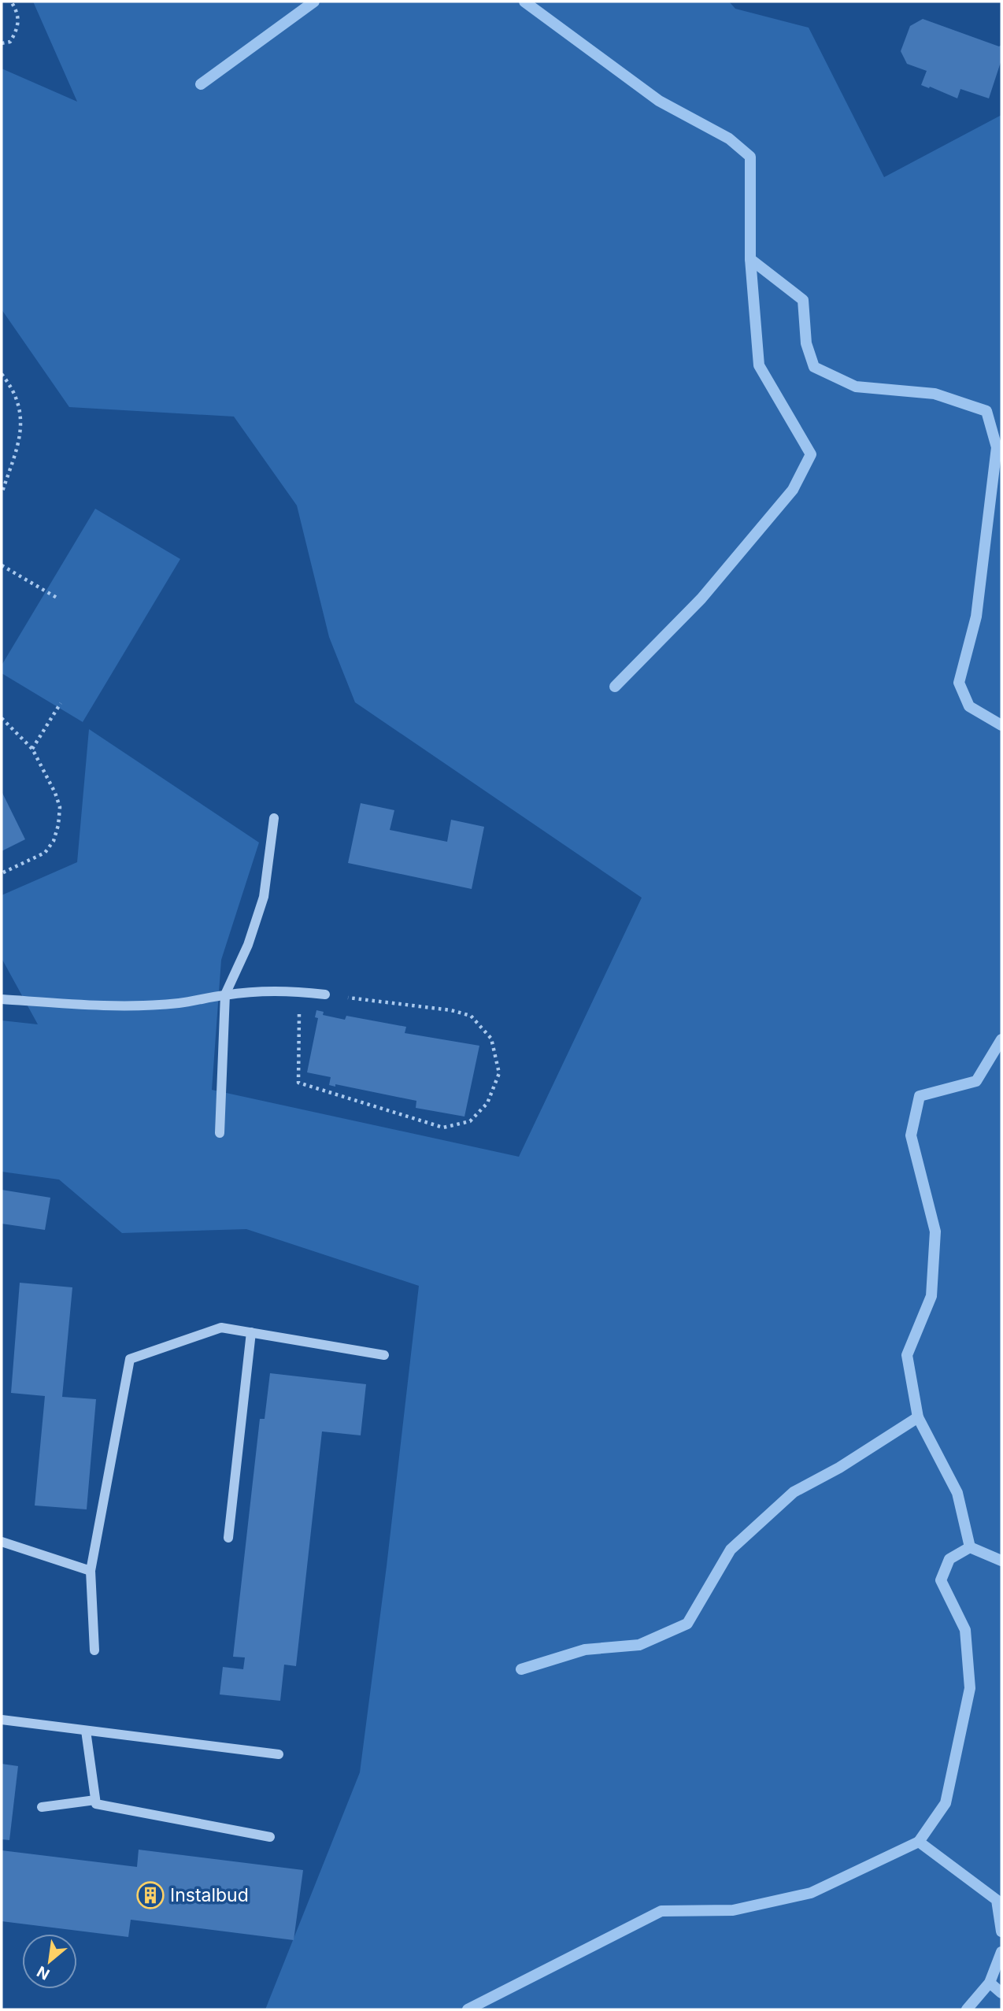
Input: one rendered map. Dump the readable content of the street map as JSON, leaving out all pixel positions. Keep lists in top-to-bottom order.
{
  "places": {
    "building": ["Instalbud"]
  },
  "north": "bottom left"
}
